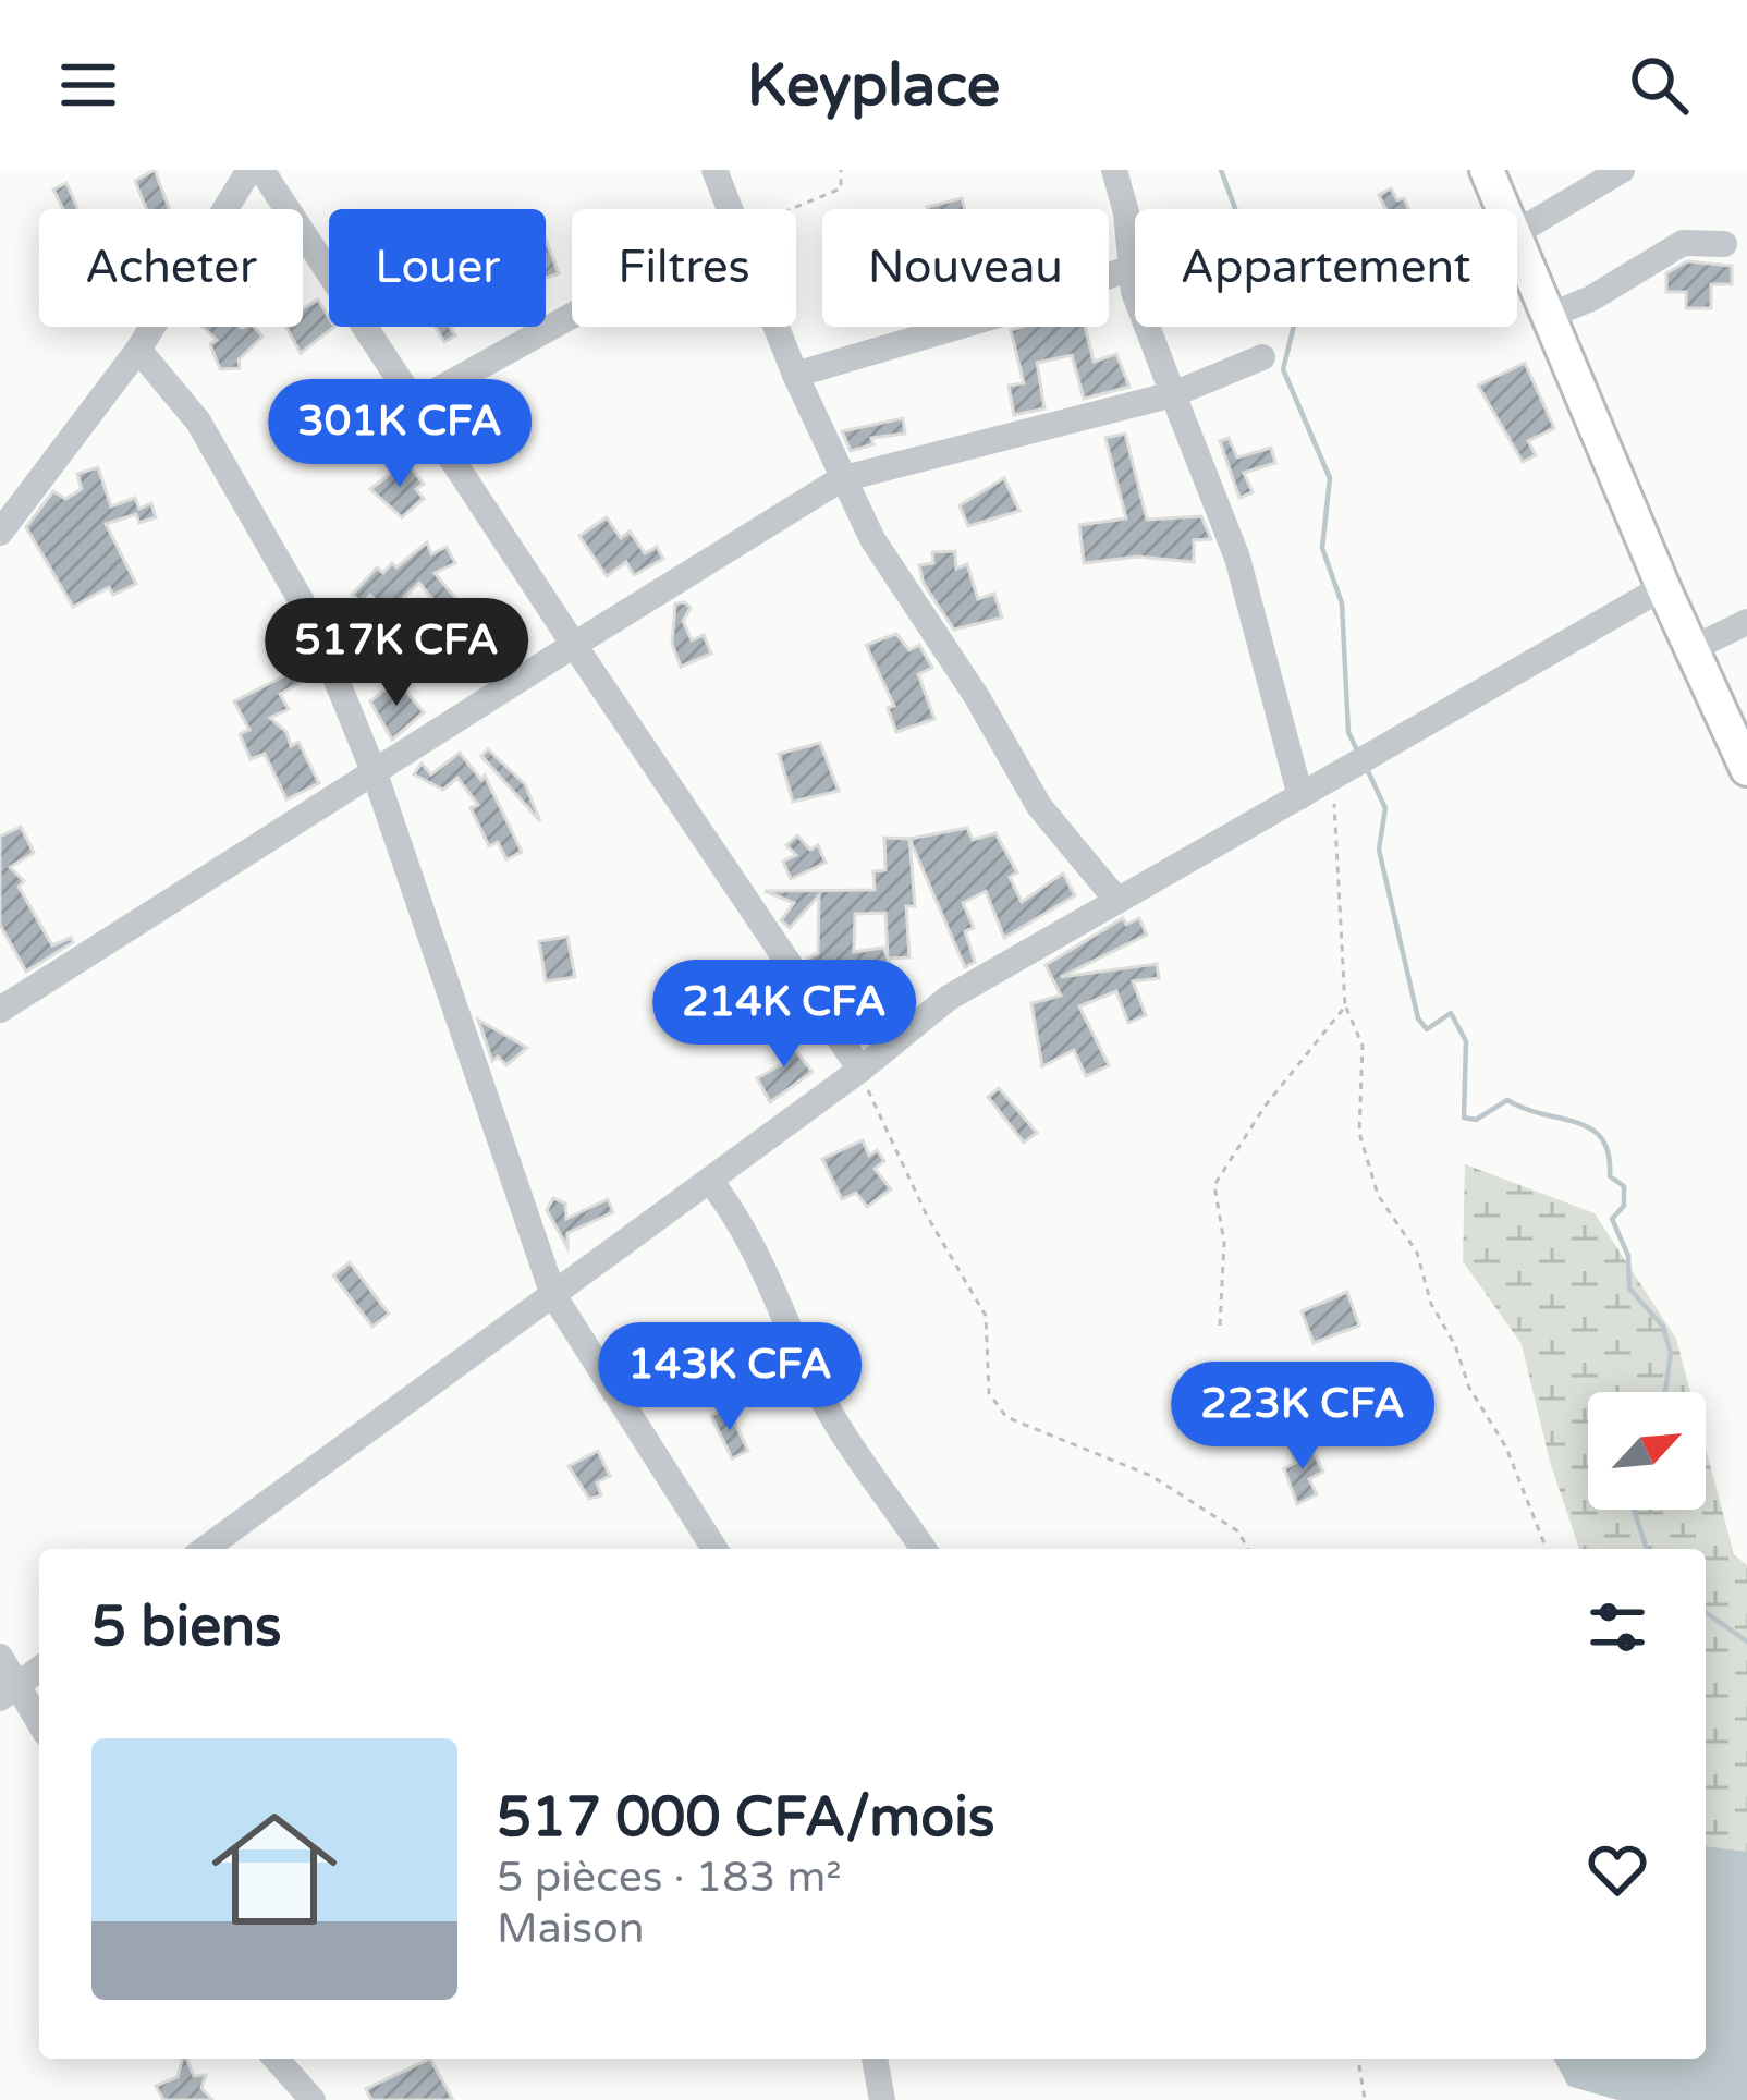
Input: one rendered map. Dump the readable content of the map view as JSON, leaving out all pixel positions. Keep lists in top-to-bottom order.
{
  "north": "top right",
  "page": {
    "header": "Keyplace",
    "chip": [
      "Acheter",
      "Louer",
      "Filtres",
      "Nouveau",
      "Appartement"
    ],
    "price": [
      "301K CFA",
      "517K CFA",
      "214K CFA",
      "143K CFA",
      "223K CFA"
    ],
    "heading": "5 biens",
    "list": [
      {
        "name": "517 000 CFA/mois",
        "note": "5 pièces · 183 m² · Maison"
      }
    ]
  }
}
